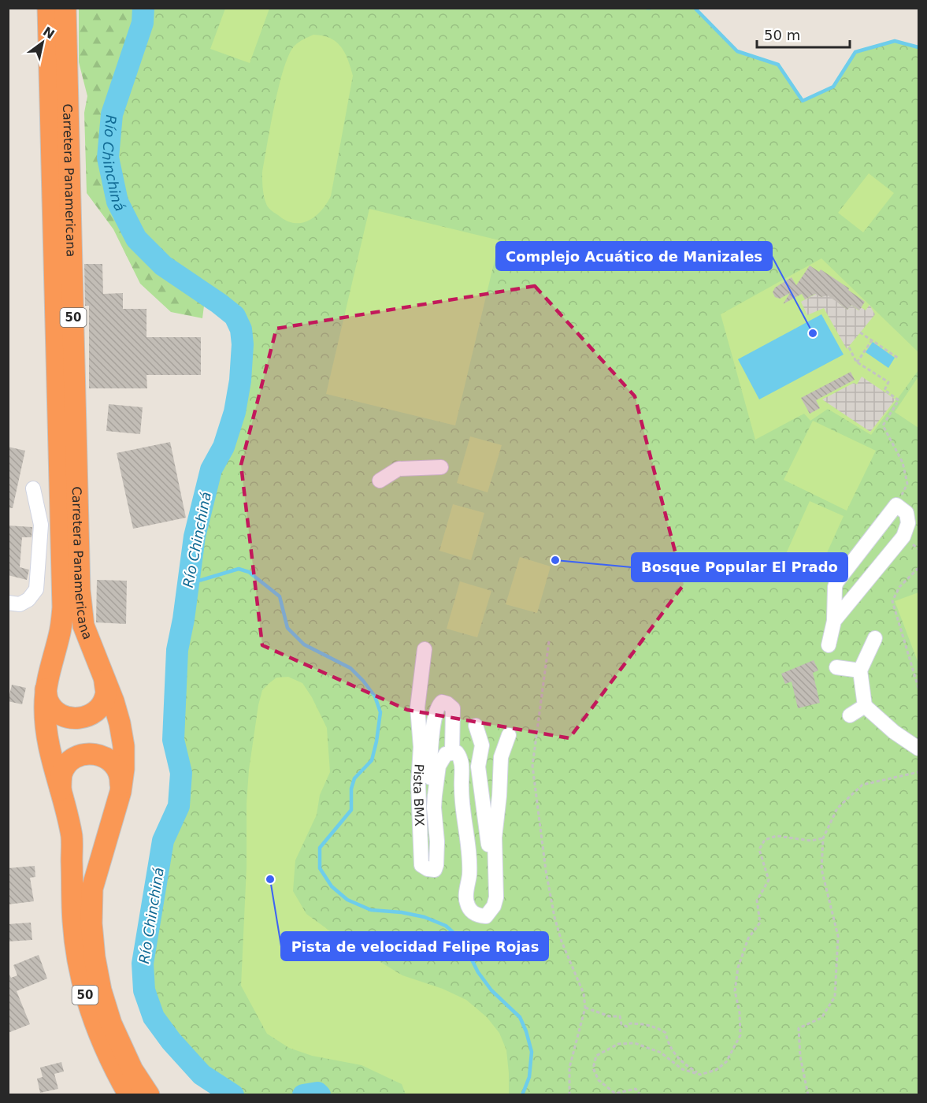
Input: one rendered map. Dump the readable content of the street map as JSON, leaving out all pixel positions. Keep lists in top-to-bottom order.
{
  "streets": {
    "highway": ["Carretera Panamericana", "50"],
    "street": ["Pista BMX"]
  },
  "water": ["Río Chinchiná"],
  "places": ["Complejo Acuático de Manizales", "Bosque Popular El Prado", "Pista de velocidad Felipe Rojas"],
  "scale_bar": "50 m",
  "north": "top right"
}
